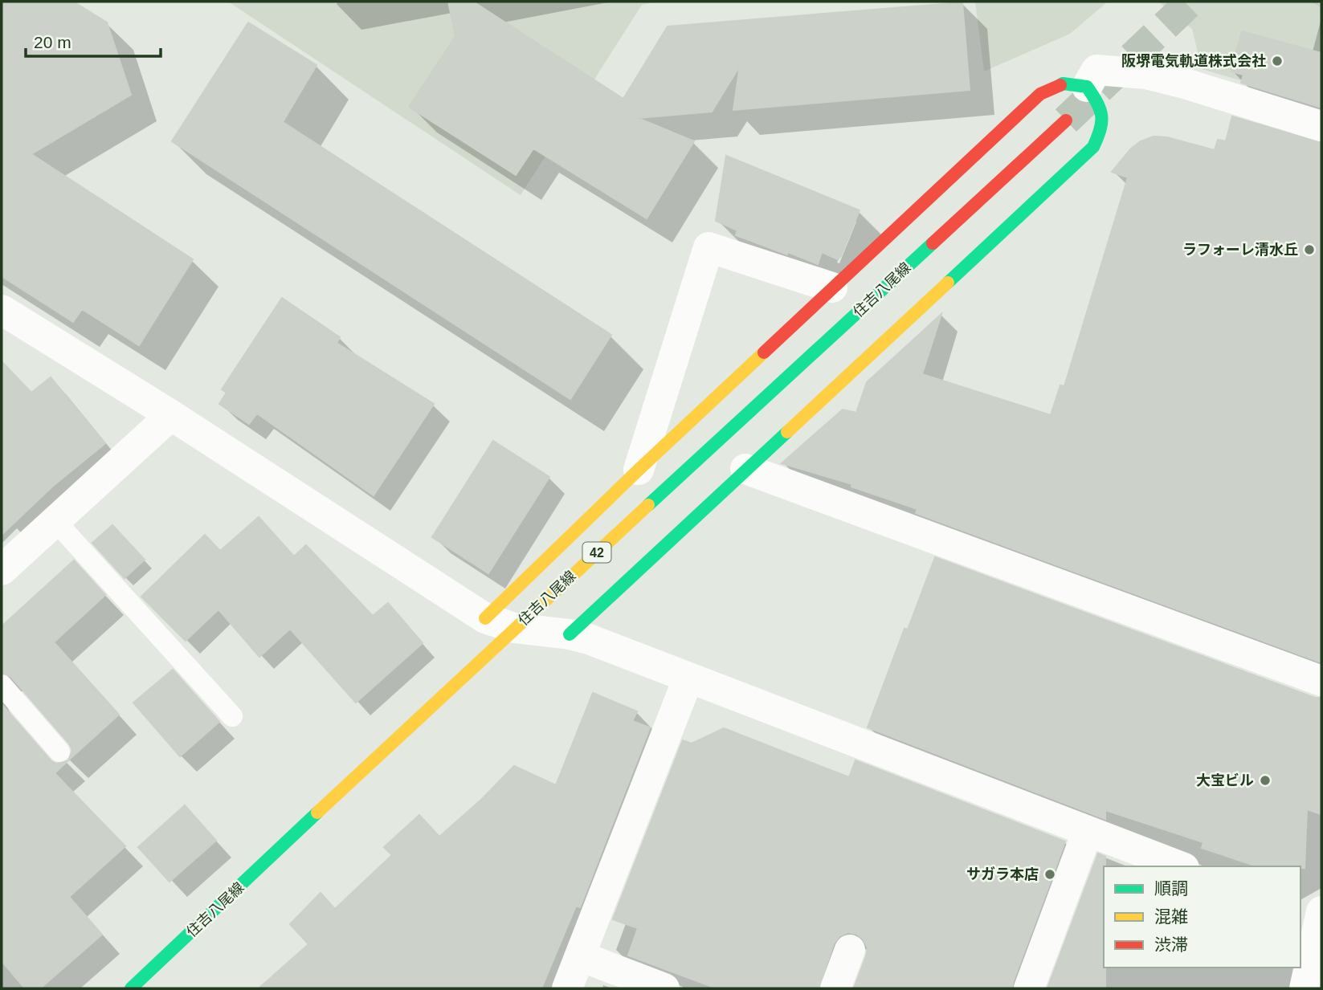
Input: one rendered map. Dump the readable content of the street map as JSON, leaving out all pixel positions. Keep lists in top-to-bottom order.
{
  "streets": {
    "street": ["住吉八尾線", "42"]
  },
  "places": [
    "阪堺電気軌道株式会社",
    "ラフォーレ清水丘",
    "大宝ビル",
    "サガラ本店"
  ],
  "legend": ["順調", "混雑", "渋滞"],
  "scale_bar": "20 m"
}
